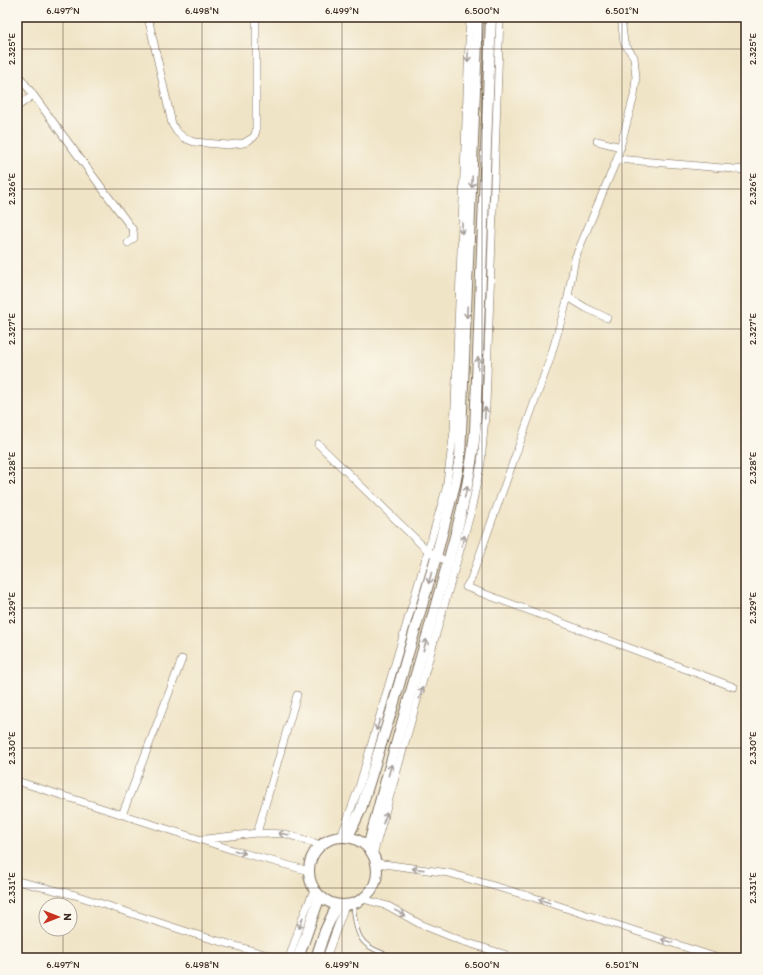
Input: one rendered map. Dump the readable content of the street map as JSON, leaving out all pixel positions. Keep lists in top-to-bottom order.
{
  "north": "right",
  "coordinates": [
    "6.497°N",
    "6.498°N",
    "6.499°N",
    "6.500°N",
    "6.501°N",
    "2.325°E",
    "2.326°E",
    "2.327°E",
    "2.328°E",
    "2.329°E",
    "2.330°E",
    "2.331°E"
  ]
}
